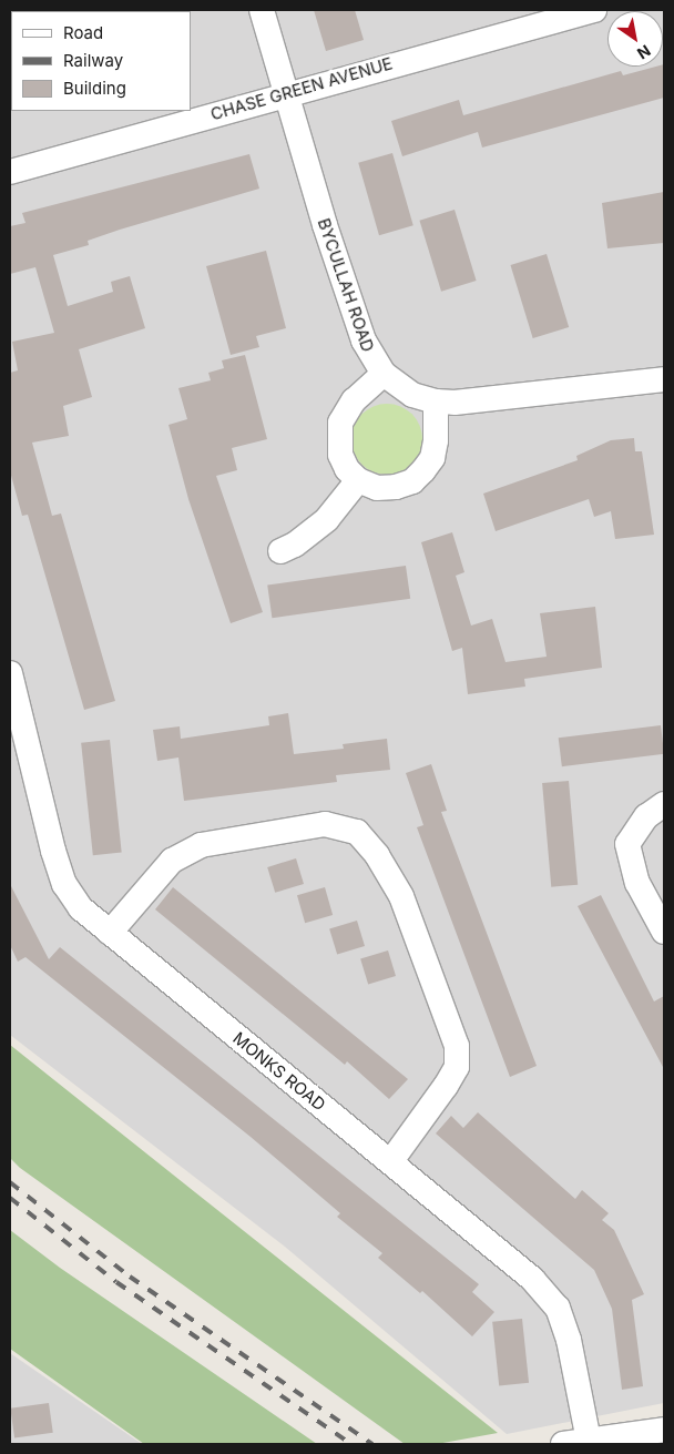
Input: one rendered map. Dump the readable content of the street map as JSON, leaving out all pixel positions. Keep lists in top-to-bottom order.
{
  "streets": {
    "street": ["CHASE GREEN AVENUE", "BYCULLAH ROAD", "MONKS ROAD"]
  },
  "crossings": [
    ["CHASE GREEN AVENUE", "BYCULLAH ROAD"]
  ],
  "legend": ["Road", "Railway", "Building"],
  "north": "bottom right"
}
